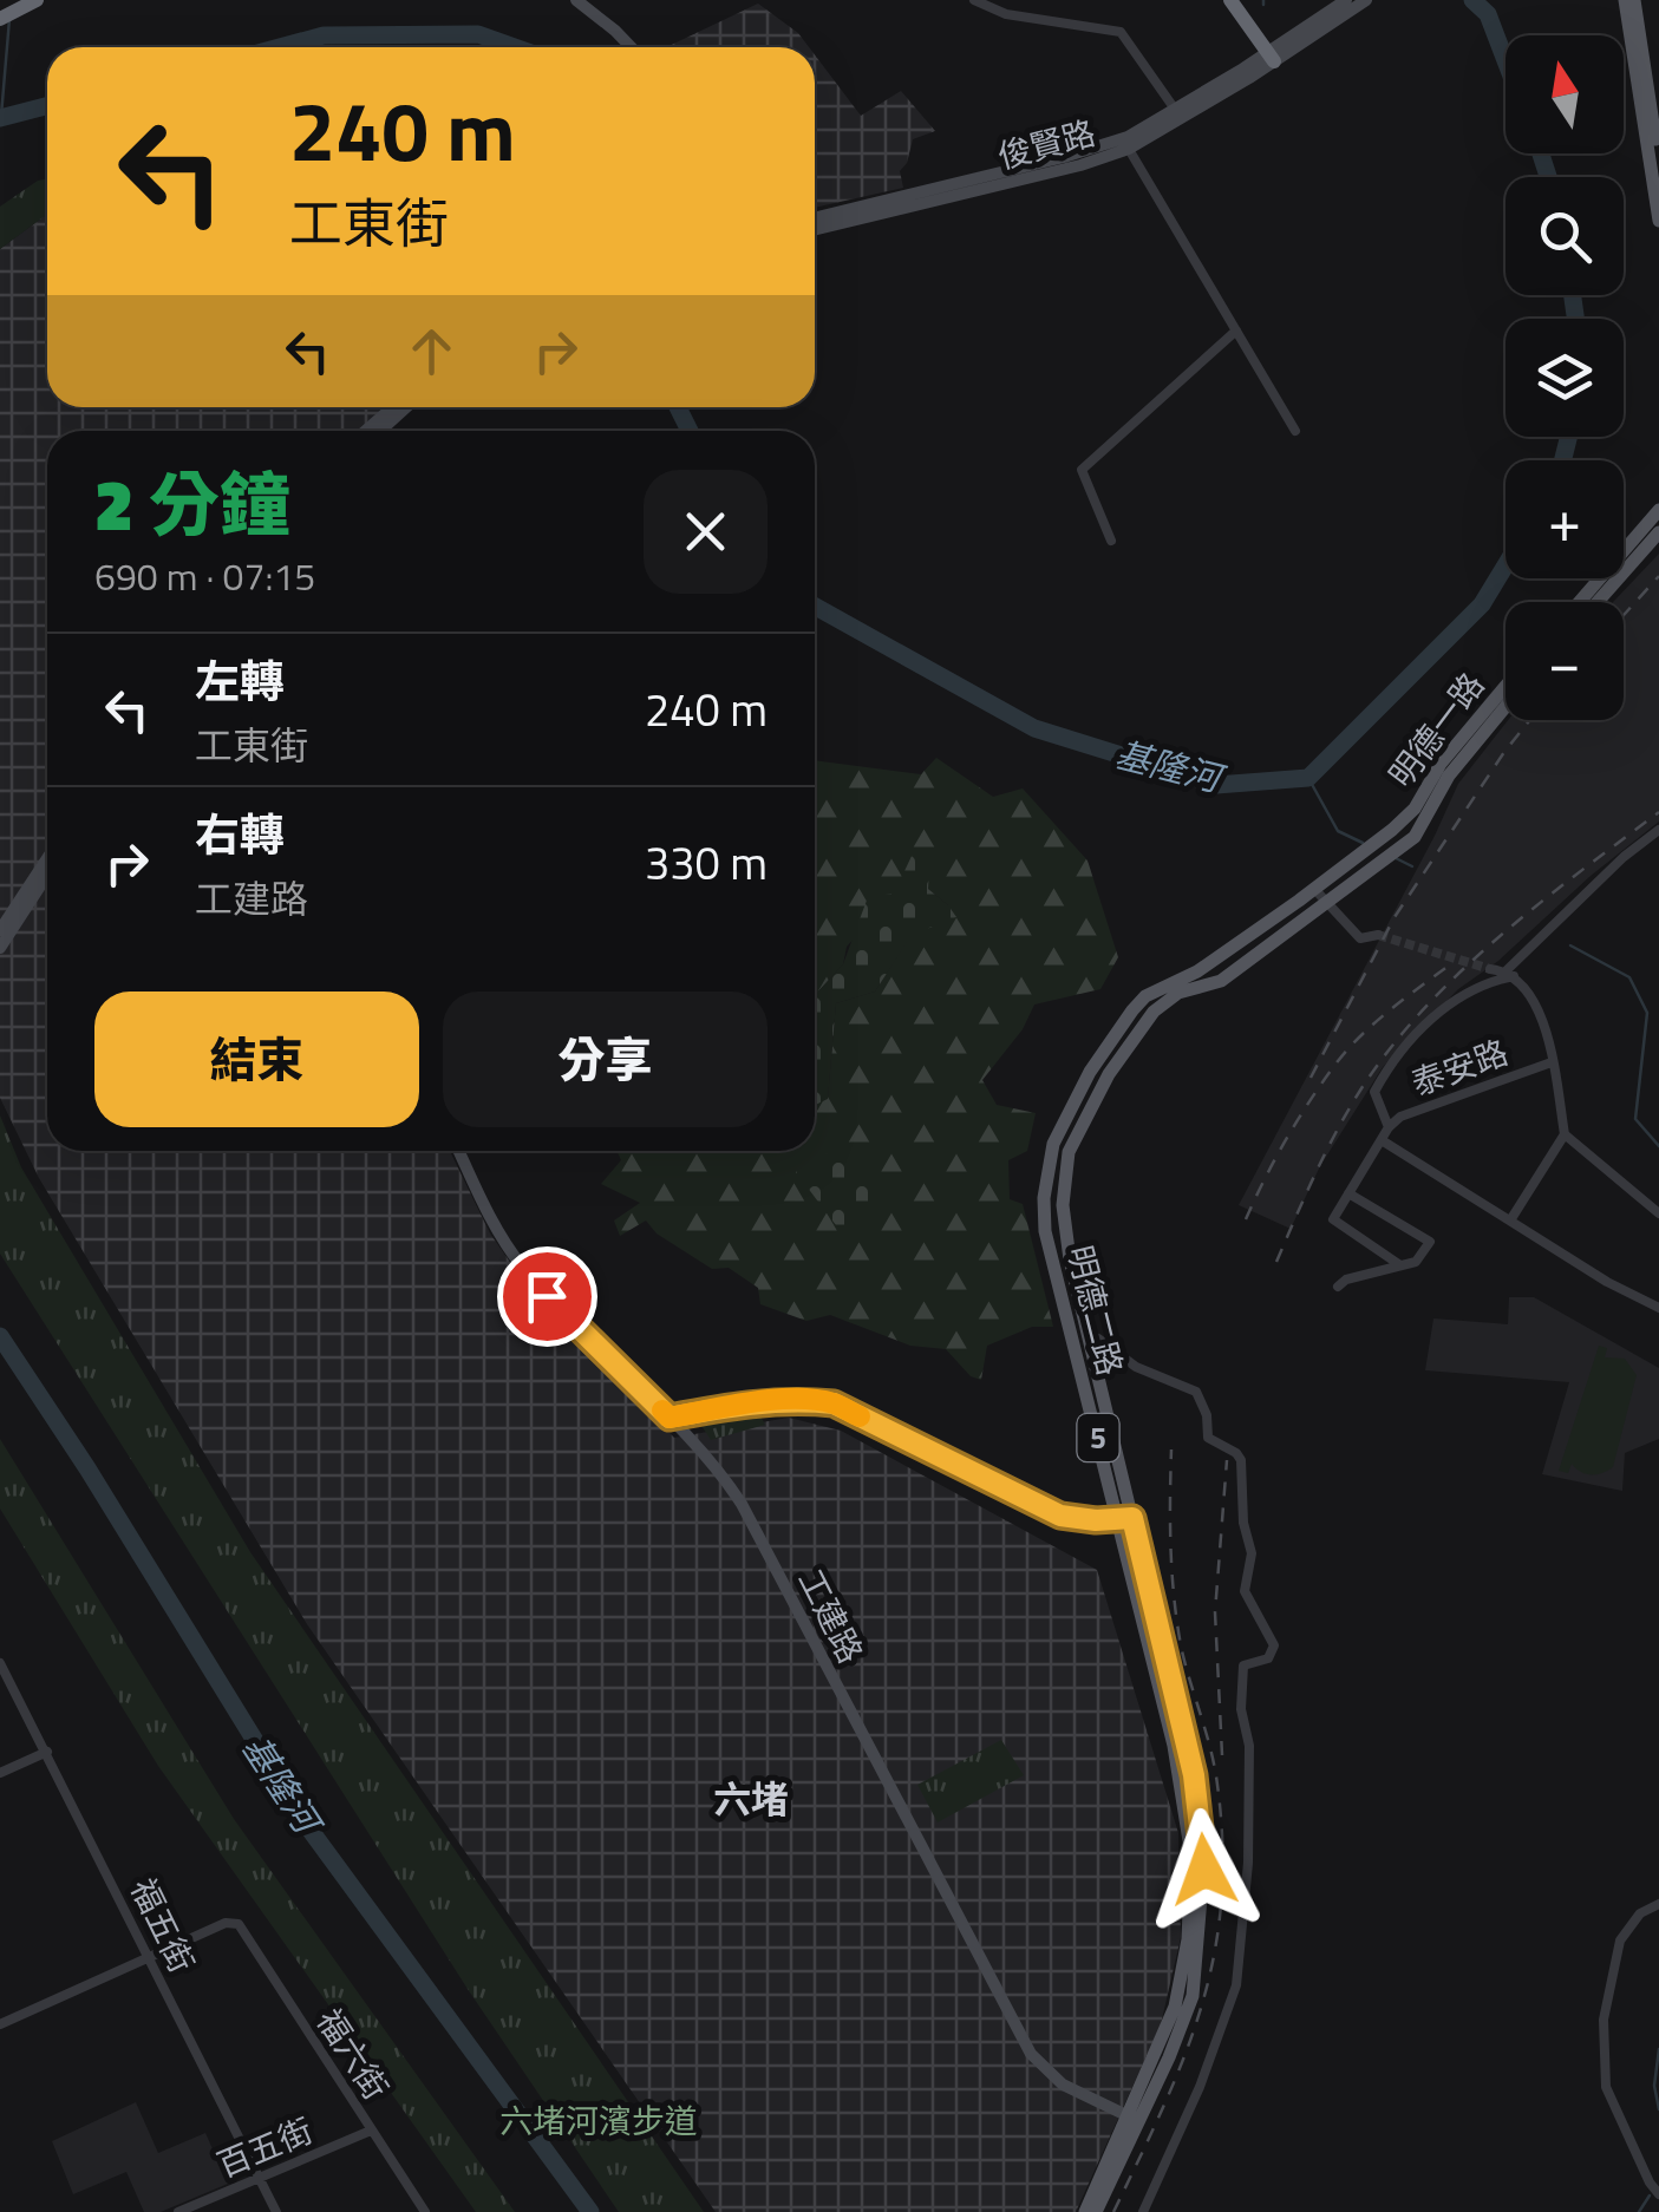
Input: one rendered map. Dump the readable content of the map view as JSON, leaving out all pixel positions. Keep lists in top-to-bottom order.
{
  "streets": {
    "main road": ["明德一路", "明德二路", "5"],
    "street": [
      "俊賢路",
      "泰安路",
      "工建路",
      "福五街",
      "福六街",
      "百五街"
    ]
  },
  "crossings": [
    ["明德一路", "明德二路"],
    ["明德二路", "工建路"],
    ["福五街", "福六街"],
    ["福五街", "百五街"],
    ["福六街", "百五街"]
  ],
  "districts": ["六堵"],
  "water": ["基隆河"],
  "parks": ["六堵河濱步道"],
  "north": "top",
  "page": {
    "map_buttons": ["+", "−"],
    "turn": ["240 m", "工東街"],
    "heading": ["2 分鐘", "690 m · 07:15"],
    "list": [
      {
        "name": "左轉",
        "note": "工東街",
        "value": "240 m"
      },
      {
        "name": "右轉",
        "note": "工建路",
        "value": "330 m"
      }
    ],
    "buttons": ["結束", "分享"]
  }
}
